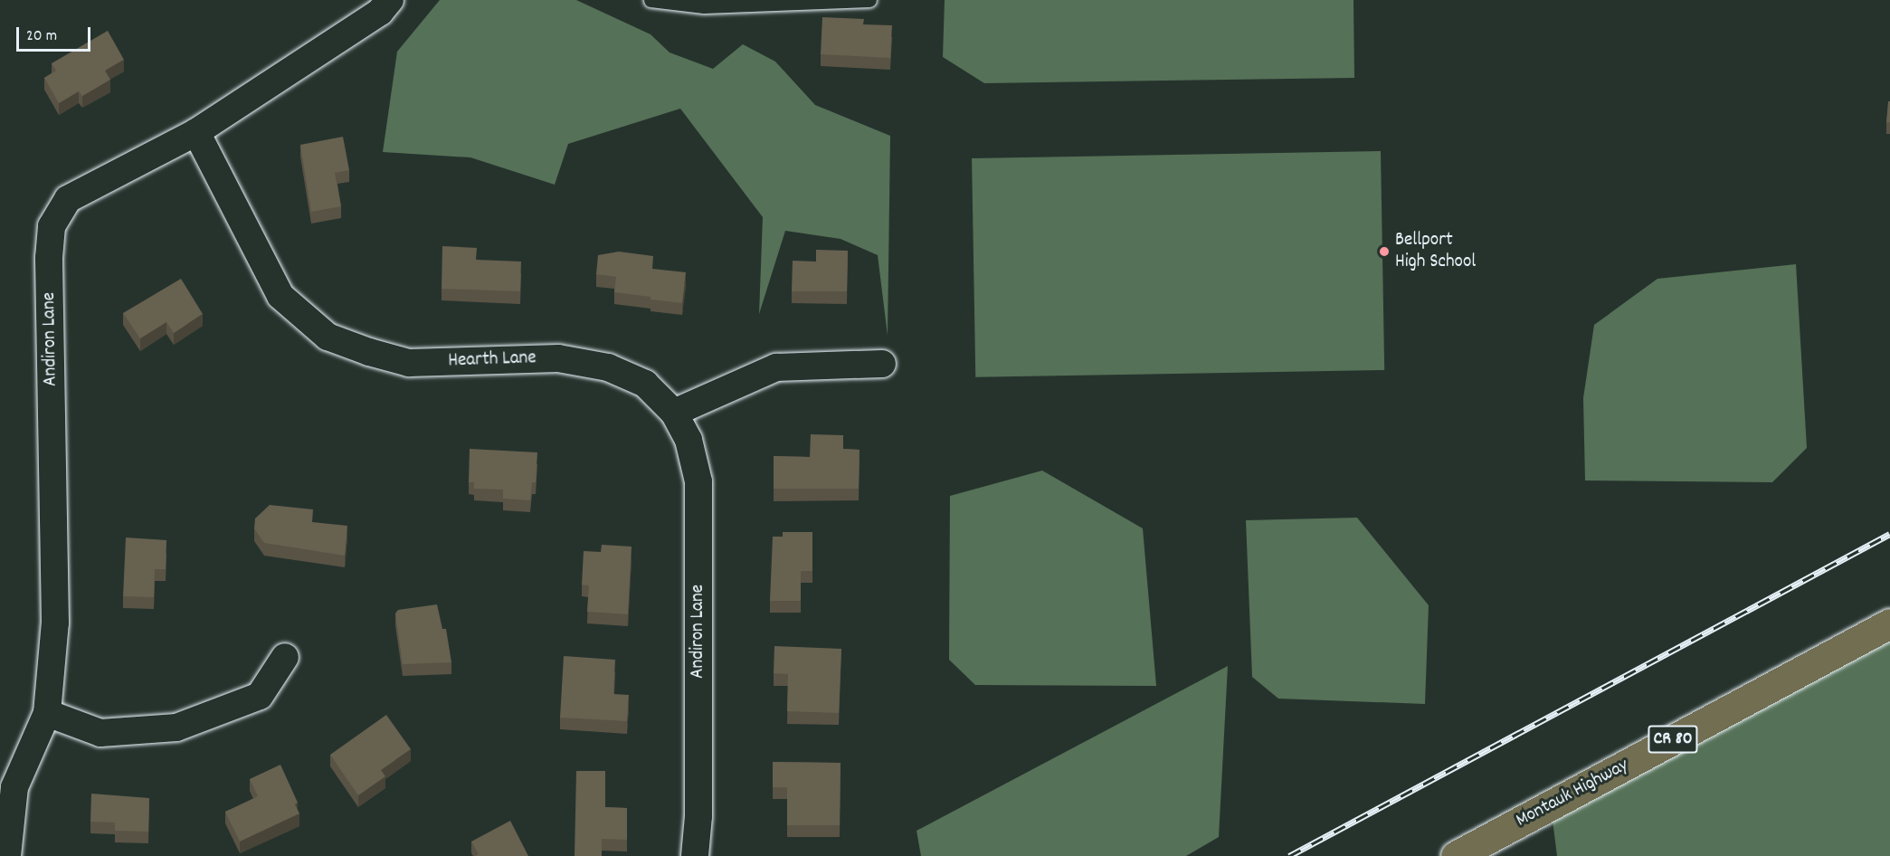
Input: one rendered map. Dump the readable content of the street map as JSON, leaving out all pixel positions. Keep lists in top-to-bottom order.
{
  "streets": {
    "main road": ["CR 80", "Montauk Highway"],
    "street": ["Andiron Lane", "Hearth Lane"]
  },
  "crossings": [
    ["Andiron Lane", "Hearth Lane"]
  ],
  "places": ["Bellport High School"],
  "scale_bar": "20 m"
}
